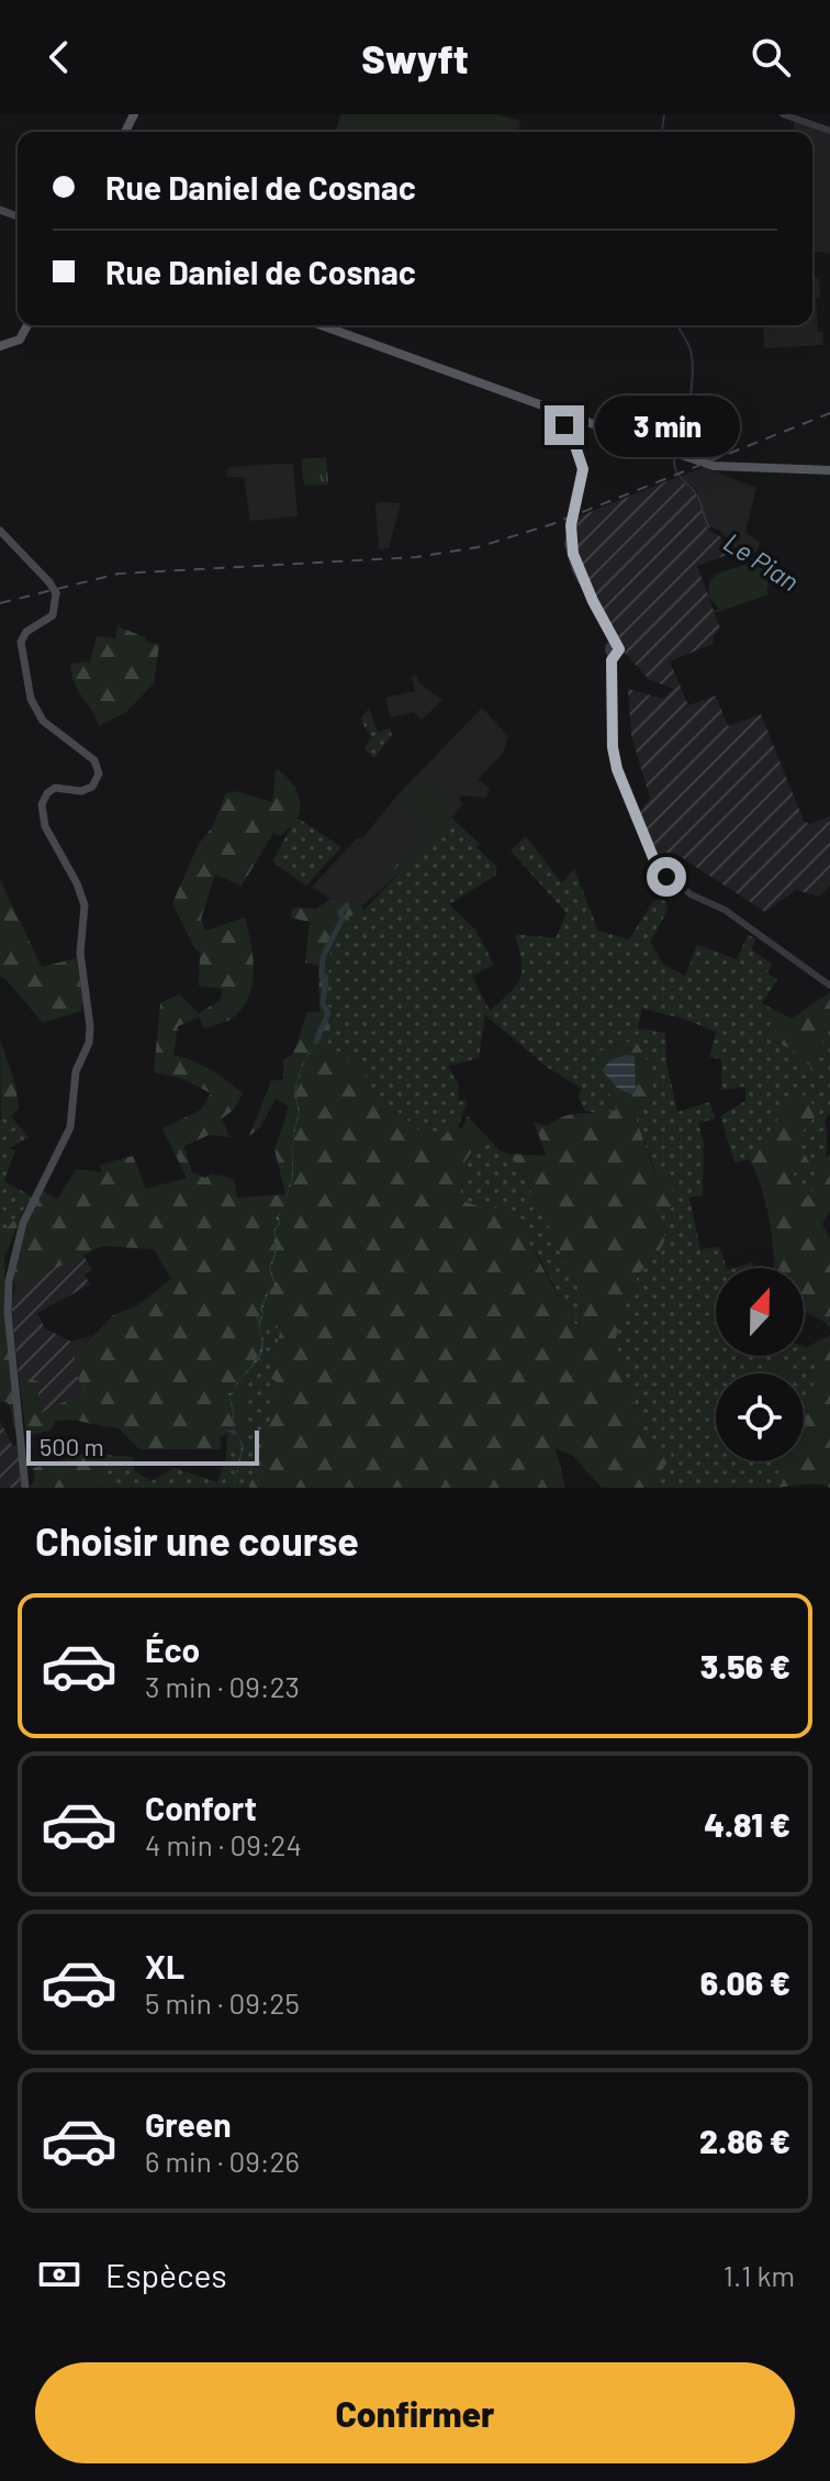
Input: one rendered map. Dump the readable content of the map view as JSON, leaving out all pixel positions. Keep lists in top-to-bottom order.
{
  "water": ["Le Pian"],
  "scale_bar": "500 m",
  "north": "top",
  "page": {
    "header": "Swyft",
    "banner": ["Rue Daniel de Cosnac", "Rue Daniel de Cosnac"],
    "bubble": "3 min",
    "scale": "500 m",
    "heading": "Choisir une course",
    "list": [
      {
        "name": "Éco",
        "note": "3 min · 09:23",
        "value": "3.56 €"
      },
      {
        "name": "Confort",
        "note": "4 min · 09:24",
        "value": "4.81 €"
      },
      {
        "name": "XL",
        "note": "5 min · 09:25",
        "value": "6.06 €"
      },
      {
        "name": "Green",
        "note": "6 min · 09:26",
        "value": "2.86 €"
      }
    ],
    "pay": ["Espèces", "1.1 km"],
    "buttons": "Confirmer"
  }
}
